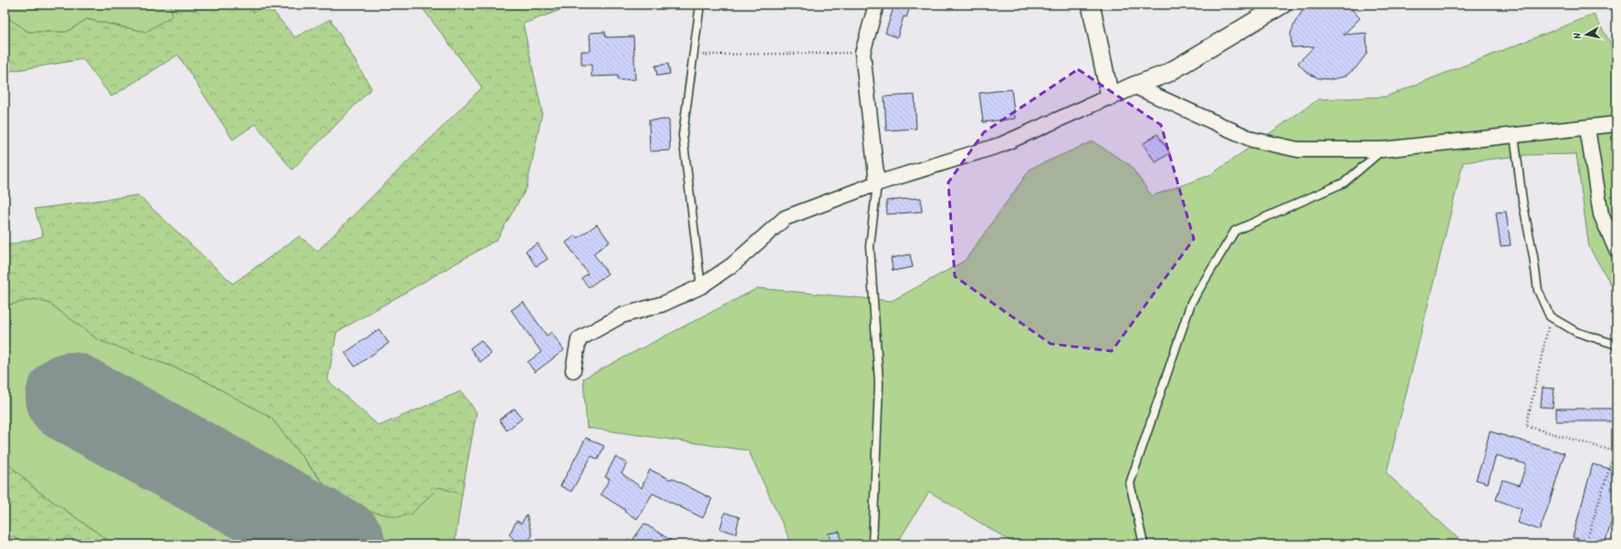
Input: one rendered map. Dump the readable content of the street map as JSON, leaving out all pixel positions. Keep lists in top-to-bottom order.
{
  "north": "left"
}
